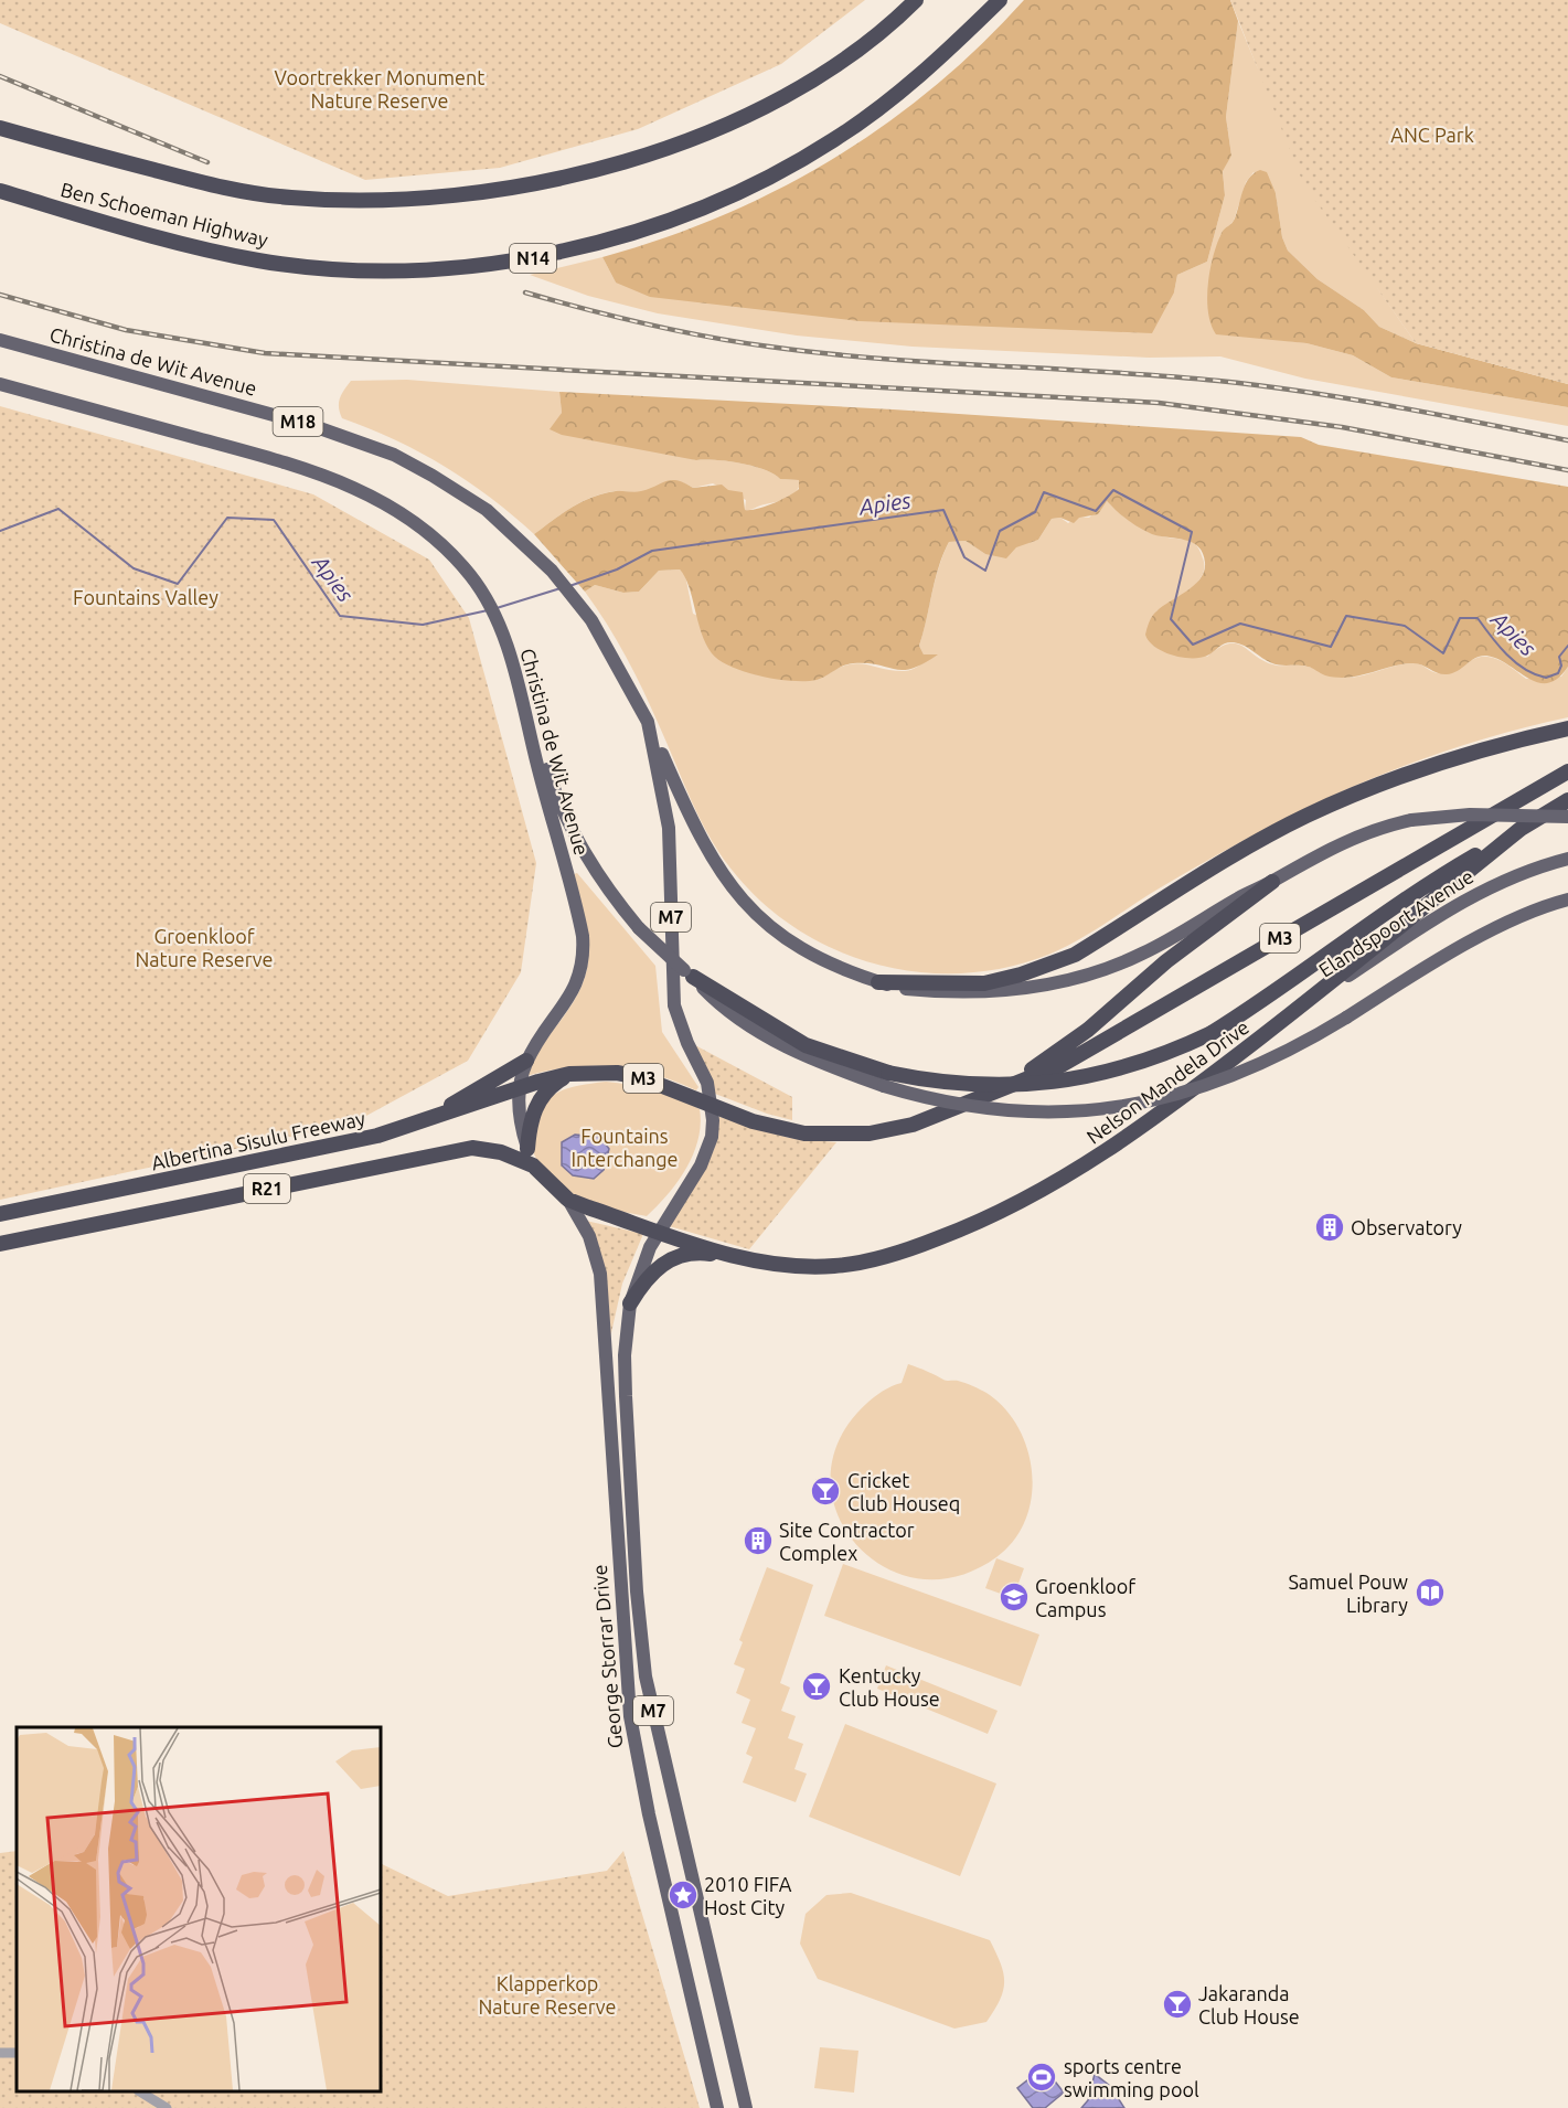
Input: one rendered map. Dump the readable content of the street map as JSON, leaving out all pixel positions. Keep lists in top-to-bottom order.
{
  "streets": {
    "highway": [
      "Ben Schoeman Highway",
      "N14",
      "M7",
      "M3",
      "Nelson Mandela Drive",
      "Albertina Sisulu Freeway",
      "R21"
    ],
    "main road": [
      "Christina de Wit Avenue",
      "M18",
      "Elandspoort Avenue",
      "George Storrar Drive"
    ]
  },
  "crossings": [
    ["Christina de Wit Avenue", "M7"],
    ["Christina de Wit Avenue", "M3"],
    ["Christina de Wit Avenue", "Nelson Mandela Drive"],
    ["Christina de Wit Avenue", "Albertina Sisulu Freeway"],
    ["Christina de Wit Avenue", "R21"],
    ["Christina de Wit Avenue", "George Storrar Drive"],
    ["M7", "M3"],
    ["M7", "Nelson Mandela Drive"],
    ["M7", "Albertina Sisulu Freeway"],
    ["M7", "R21"],
    ["M7", "George Storrar Drive"],
    ["Elandspoort Avenue", "Nelson Mandela Drive"],
    ["M3", "Nelson Mandela Drive"],
    ["M3", "Albertina Sisulu Freeway"],
    ["M3", "R21"],
    ["M3", "George Storrar Drive"],
    ["Nelson Mandela Drive", "R21"],
    ["Nelson Mandela Drive", "George Storrar Drive"],
    ["R21", "George Storrar Drive"]
  ],
  "water": ["Apies"],
  "parks": [
    "Voortrekker Monument Nature Reserve",
    "ANC Park",
    "Fountains Valley",
    "Groenkloof Nature Reserve",
    "Fountains Interchange",
    "Klapperkop Nature Reserve"
  ],
  "places": {
    "building": ["Observatory", "Site Contractor Complex"],
    "bar": ["Cricket Club Houseq", "Kentucky Club House", "Jakaranda Club House"],
    "library": ["Samuel Pouw Library"],
    "school or university": ["Groenkloof Campus"],
    "place": ["2010 FIFA Host City"],
    "sports": ["sports centre swimming pool"]
  }
}
